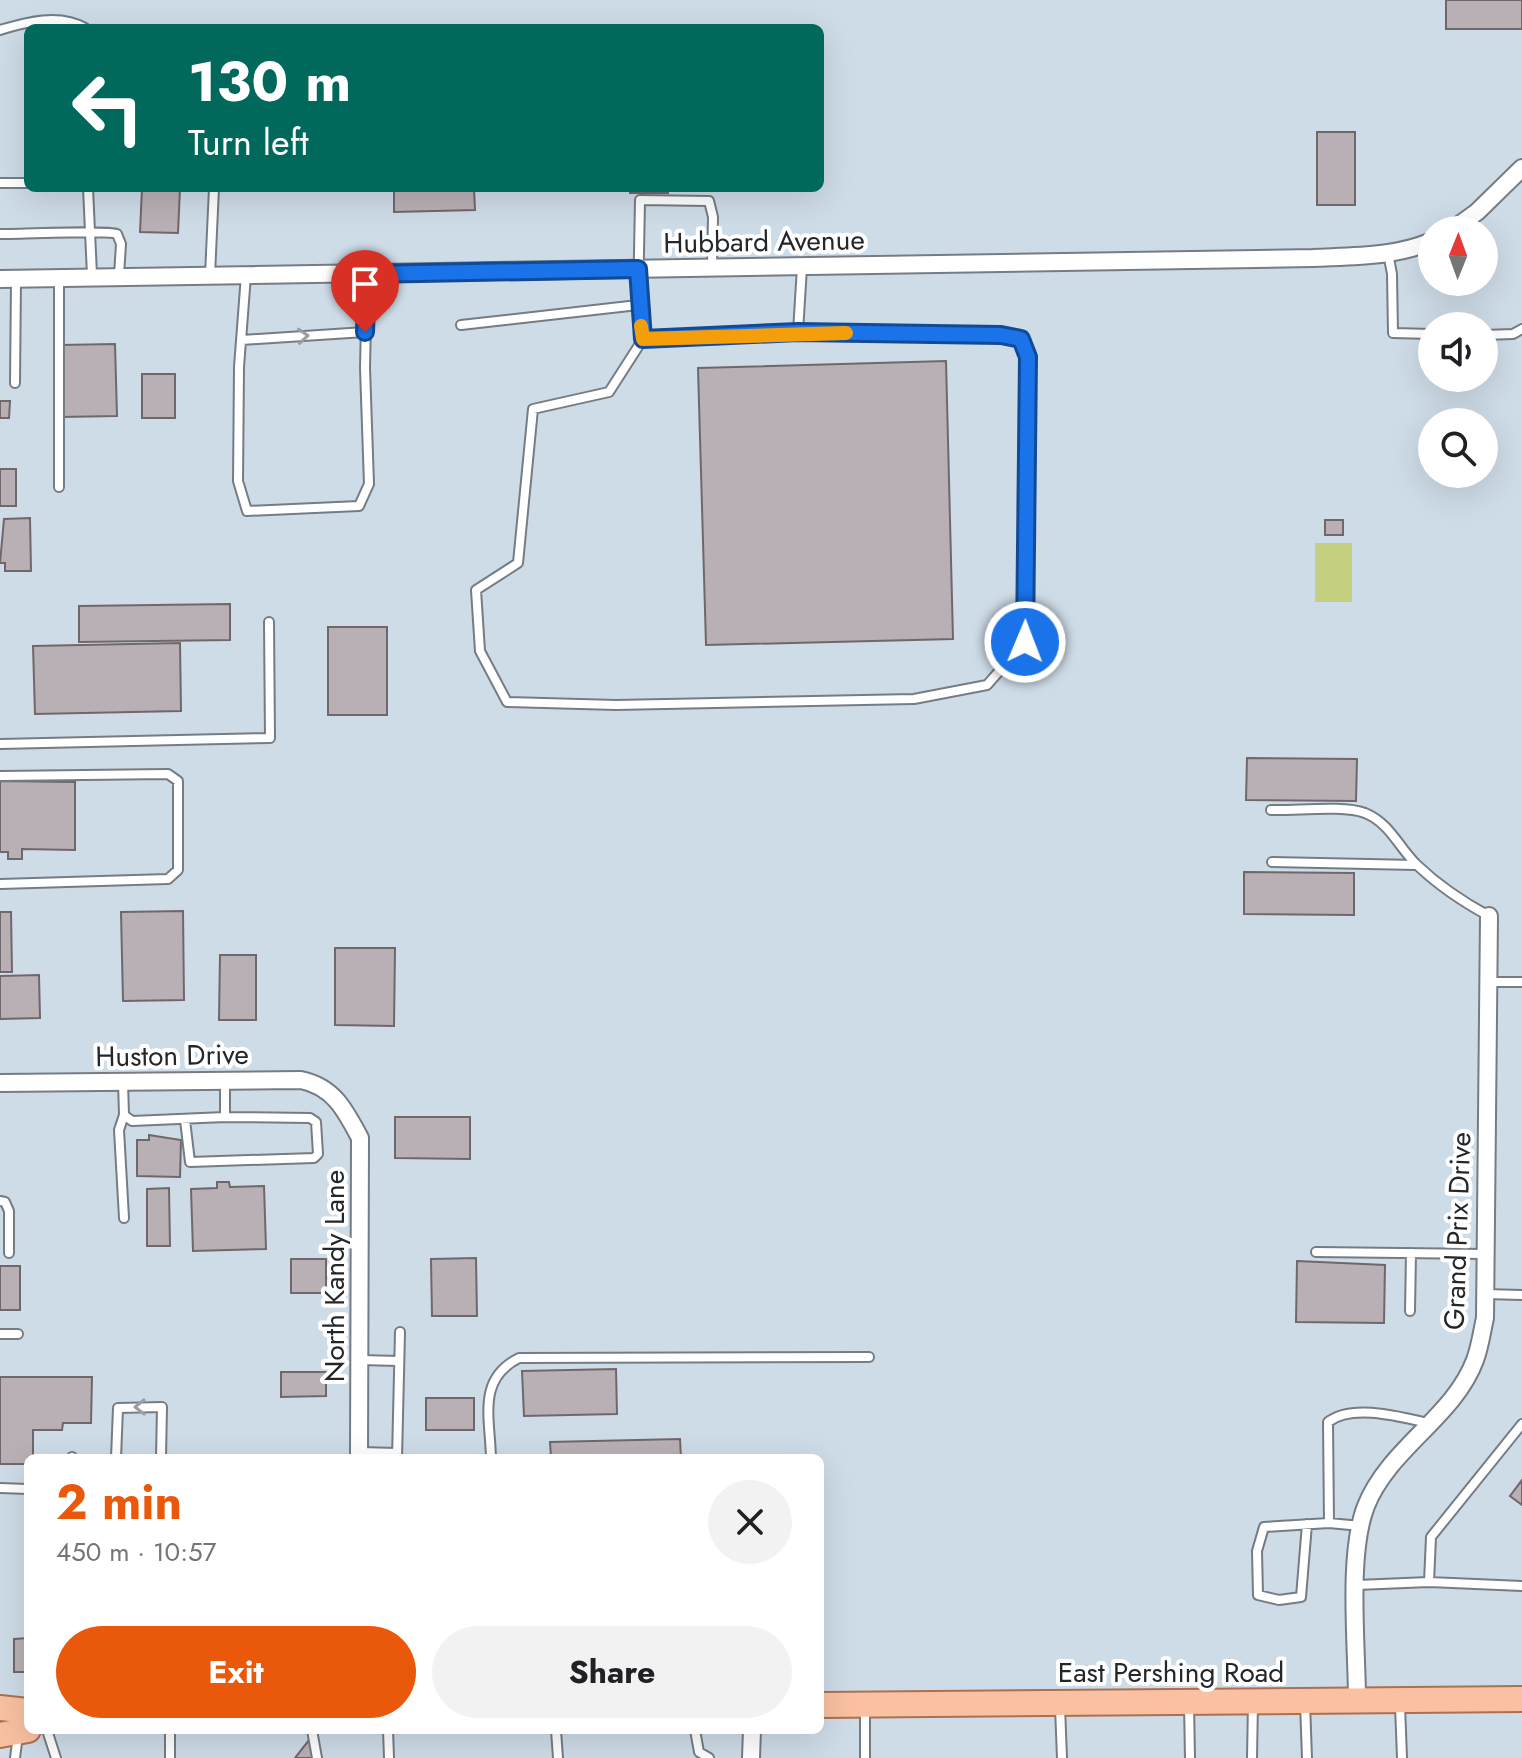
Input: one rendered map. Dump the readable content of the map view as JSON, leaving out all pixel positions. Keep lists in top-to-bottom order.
{
  "streets": {
    "main road": ["East Pershing Road"],
    "street": [
      "Hubbard Avenue",
      "Huston Drive",
      "Grand Prix Drive",
      "North Kandy Lane"
    ]
  },
  "crossings": [
    ["Huston Drive", "North Kandy Lane"],
    ["Grand Prix Drive", "East Pershing Road"]
  ],
  "north": "top",
  "page": {
    "turn": ["130 m", "Turn left"],
    "heading": ["2 min", "450 m · 10:57"],
    "buttons": ["Exit", "Share"]
  }
}
